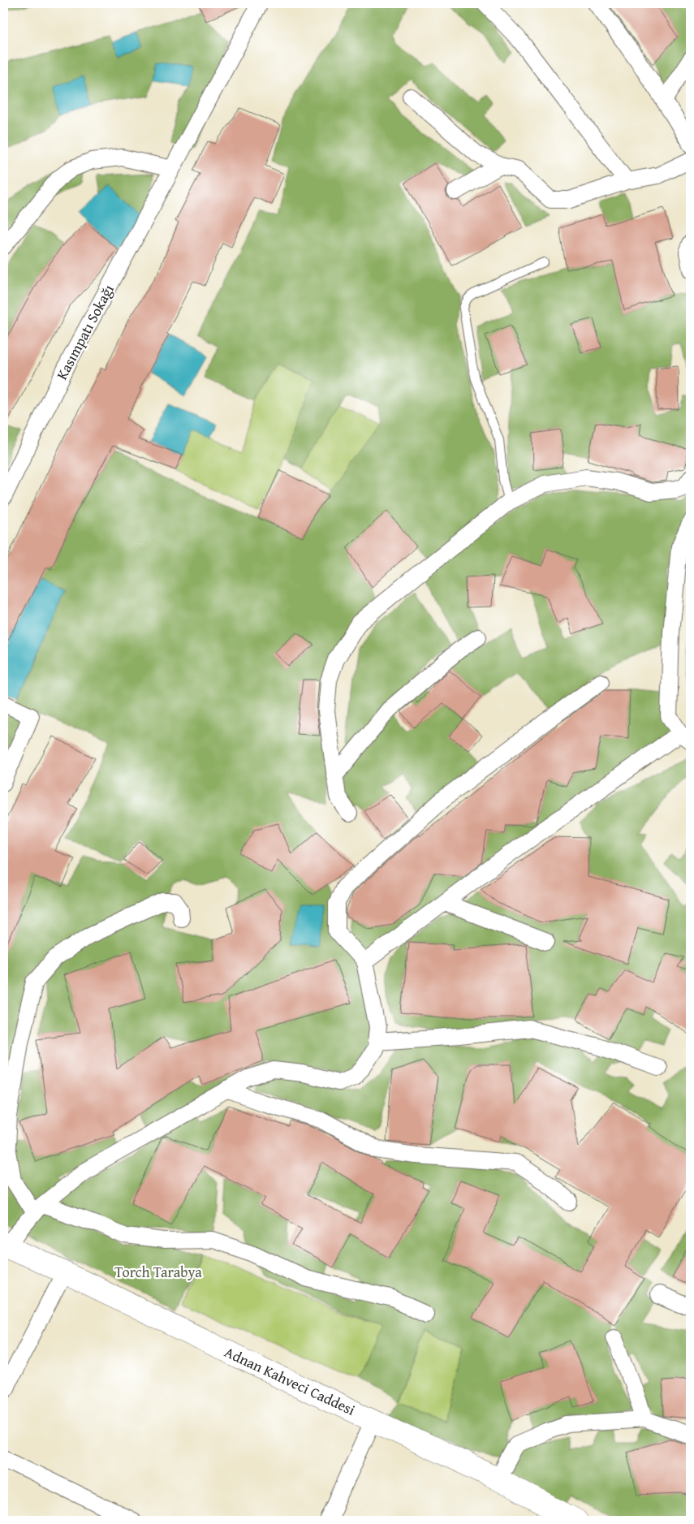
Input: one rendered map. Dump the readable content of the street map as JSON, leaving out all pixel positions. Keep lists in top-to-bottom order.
{
  "streets": {
    "main road": ["Adnan Kahveci Caddesi"],
    "street": ["Kasımpatı Sokağı"]
  },
  "parks": ["Torch Tarabya"]
}
